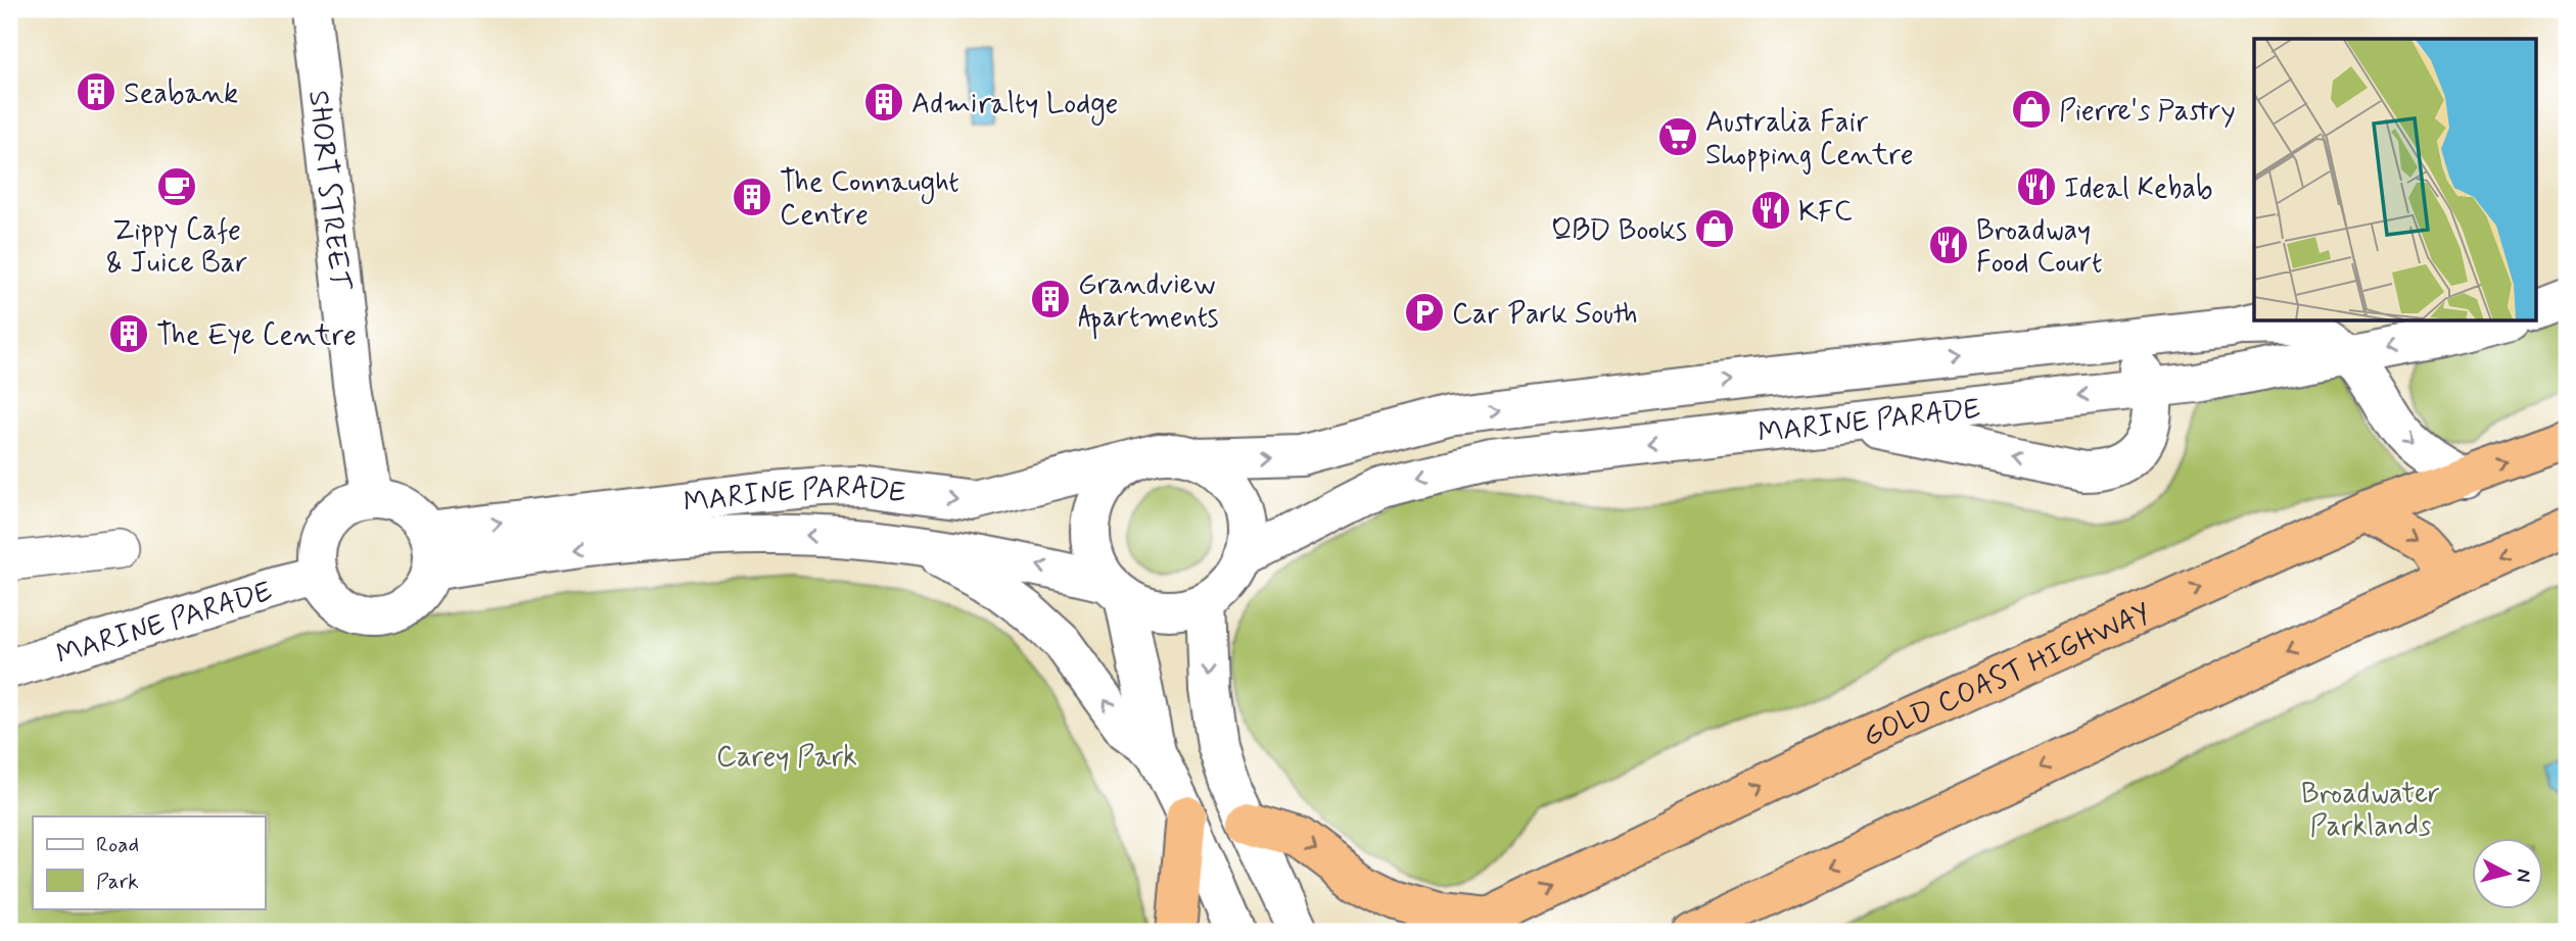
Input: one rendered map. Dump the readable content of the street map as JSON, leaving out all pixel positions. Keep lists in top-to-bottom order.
{
  "streets": {
    "highway": ["GOLD COAST HIGHWAY"],
    "street": ["SHORT STREET", "MARINE PARADE"]
  },
  "crossings": [
    ["SHORT STREET", "MARINE PARADE"]
  ],
  "parks": ["Carey Park", "Broadwater Parklands"],
  "places": {
    "building": [
      "Seabank",
      "Admiralty Lodge",
      "The Connaught Centre",
      "Grandview Apartments",
      "The Eye Centre"
    ],
    "shop": ["Pierre's Pastry", "QBD Books"],
    "supermarket": ["Australia Fair Shopping Centre"],
    "cafe": ["Zippy Cafe & Juice Bar"],
    "restaurant": ["Ideal Kebab", "KFC", "Broadway Food Court"],
    "parking": ["Car Park South"]
  },
  "legend": ["Road", "Park"],
  "north": "right"
}
